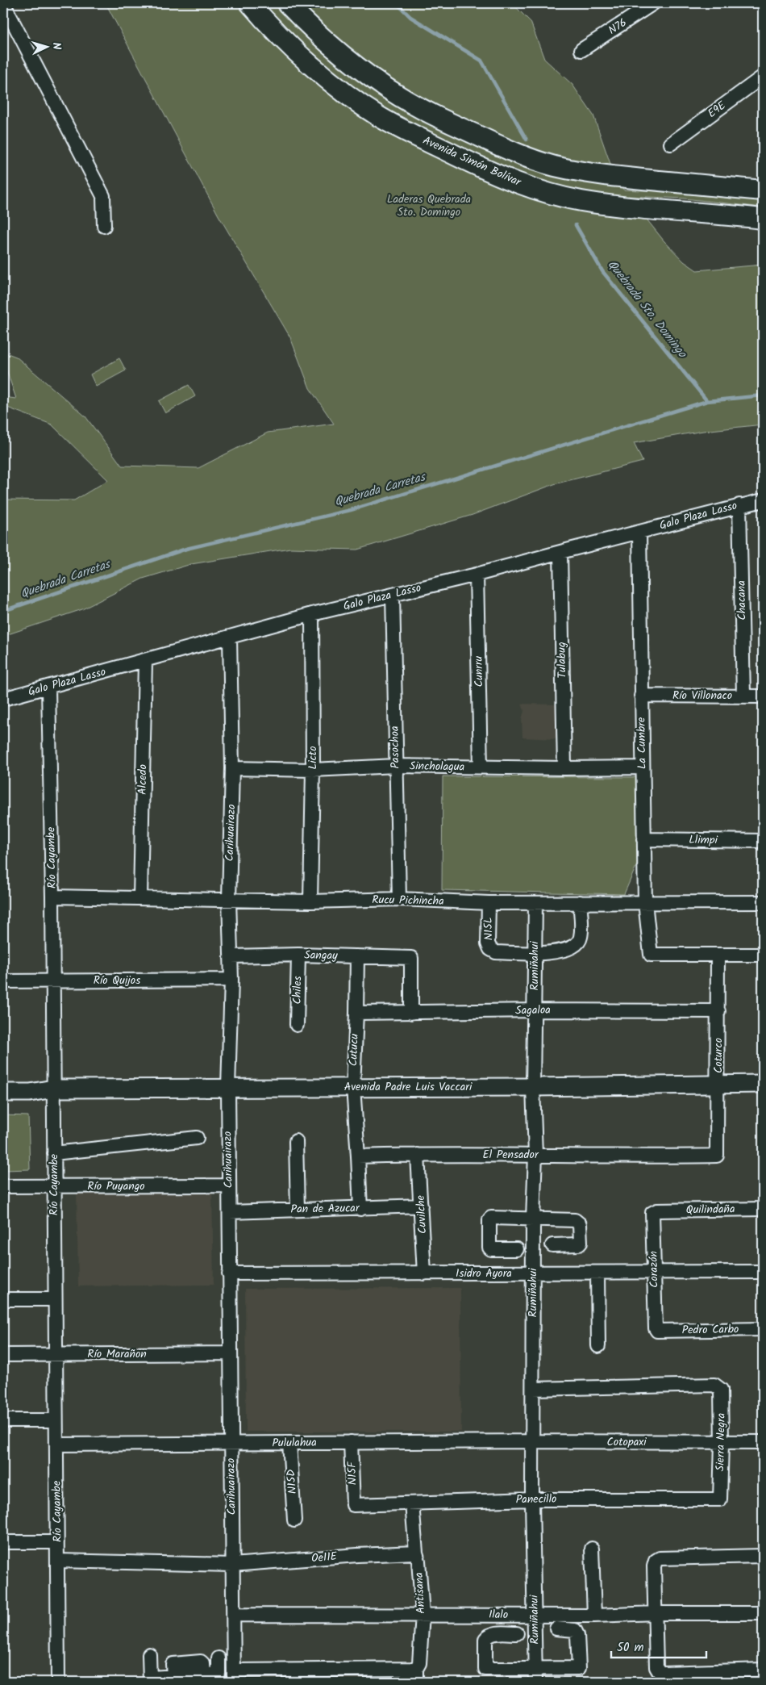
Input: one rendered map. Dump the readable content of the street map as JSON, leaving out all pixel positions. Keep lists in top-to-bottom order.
{
  "streets": {
    "highway": ["Avenida Simón Bolívar"],
    "main road": ["Avenida Padre Luis Vaccari"],
    "street": [
      "N76",
      "E9E",
      "Galo Plaza Lasso",
      "Chacana",
      "Tulabug",
      "Cunrru",
      "Río Villonaco",
      "La Cumbre",
      "Pasochoa",
      "Licto",
      "Sincholagua",
      "Alcedo",
      "Carihuairazo",
      "Llimpi",
      "Río Cayambe",
      "Rucu Pichincha",
      "N15L",
      "Sangay",
      "Rumiñahui",
      "Río Quijos",
      "Chiles",
      "Sagaloa",
      "Cutucu",
      "Coturco",
      "El Pensador",
      "Río Puyango",
      "Pan de Azucar",
      "Quilindaña",
      "Cuvilche",
      "Corazón",
      "Isidro Ayora",
      "Pedro Carbo",
      "Río Marañon",
      "Cotopaxi",
      "Sierra Negra",
      "Pululahua",
      "N15F",
      "N15D",
      "Panecillo",
      "Oe11E",
      "Antisana",
      "Ilalo"
    ]
  },
  "crossings": [
    ["Galo Plaza Lasso", "Chacana"],
    ["Galo Plaza Lasso", "Tulabug"],
    ["Galo Plaza Lasso", "Cunrru"],
    ["Galo Plaza Lasso", "La Cumbre"],
    ["Galo Plaza Lasso", "Pasochoa"],
    ["Galo Plaza Lasso", "Licto"],
    ["Galo Plaza Lasso", "Alcedo"],
    ["Galo Plaza Lasso", "Carihuairazo"],
    ["Galo Plaza Lasso", "Río Cayambe"],
    ["Chacana", "Río Villonaco"],
    ["Tulabug", "Sincholagua"],
    ["Cunrru", "Sincholagua"],
    ["Río Villonaco", "La Cumbre"],
    ["La Cumbre", "Sincholagua"],
    ["La Cumbre", "Llimpi"],
    ["La Cumbre", "Rucu Pichincha"],
    ["La Cumbre", "Coturco"],
    ["Pasochoa", "Sincholagua"],
    ["Pasochoa", "Rucu Pichincha"],
    ["Licto", "Sincholagua"],
    ["Licto", "Rucu Pichincha"],
    ["Sincholagua", "Carihuairazo"],
    ["Alcedo", "Rucu Pichincha"],
    ["Carihuairazo", "Rucu Pichincha"],
    ["Carihuairazo", "Sangay"],
    ["Carihuairazo", "Río Quijos"],
    ["Carihuairazo", "Avenida Padre Luis Vaccari"],
    ["Carihuairazo", "Río Puyango"],
    ["Carihuairazo", "Pan de Azucar"],
    ["Carihuairazo", "Isidro Ayora"],
    ["Carihuairazo", "Río Marañon"],
    ["Carihuairazo", "Pululahua"],
    ["Carihuairazo", "Oe11E"],
    ["Carihuairazo", "Ilalo"],
    ["Río Cayambe", "Rucu Pichincha"],
    ["Río Cayambe", "Río Quijos"],
    ["Río Cayambe", "Avenida Padre Luis Vaccari"],
    ["Río Cayambe", "Río Puyango"],
    ["Río Cayambe", "Río Marañon"],
    ["Río Cayambe", "Pululahua"],
    ["Río Cayambe", "Oe11E"],
    ["Rucu Pichincha", "N15L"],
    ["Rucu Pichincha", "Rumiñahui"],
    ["N15L", "Rumiñahui"],
    ["Sangay", "Chiles"],
    ["Sangay", "Sagaloa"],
    ["Sangay", "Cutucu"],
    ["Rumiñahui", "Sagaloa"],
    ["Rumiñahui", "Avenida Padre Luis Vaccari"],
    ["Rumiñahui", "El Pensador"],
    ["Rumiñahui", "Isidro Ayora"],
    ["Rumiñahui", "Cotopaxi"],
    ["Rumiñahui", "Sierra Negra"],
    ["Rumiñahui", "Pululahua"],
    ["Rumiñahui", "Panecillo"],
    ["Rumiñahui", "Ilalo"],
    ["Sagaloa", "Cutucu"],
    ["Sagaloa", "Coturco"],
    ["Cutucu", "Avenida Padre Luis Vaccari"],
    ["Coturco", "Avenida Padre Luis Vaccari"],
    ["Coturco", "El Pensador"],
    ["El Pensador", "Cuvilche"],
    ["Pan de Azucar", "Cuvilche"],
    ["Quilindaña", "Corazón"],
    ["Cuvilche", "Isidro Ayora"],
    ["Corazón", "Isidro Ayora"],
    ["Corazón", "Pedro Carbo"],
    ["Cotopaxi", "Sierra Negra"],
    ["Cotopaxi", "Pululahua"],
    ["Sierra Negra", "Panecillo"],
    ["Pululahua", "N15F"],
    ["Pululahua", "N15D"],
    ["N15F", "Panecillo"],
    ["Panecillo", "Antisana"],
    ["Oe11E", "Antisana"],
    ["Antisana", "Ilalo"]
  ],
  "water": ["Quebrada Sto. Domingo", "Quebrada Carretas"],
  "parks": ["Laderas Quebrada Sto. Domingo"],
  "scale_bar": "50 m",
  "north": "right"
}
